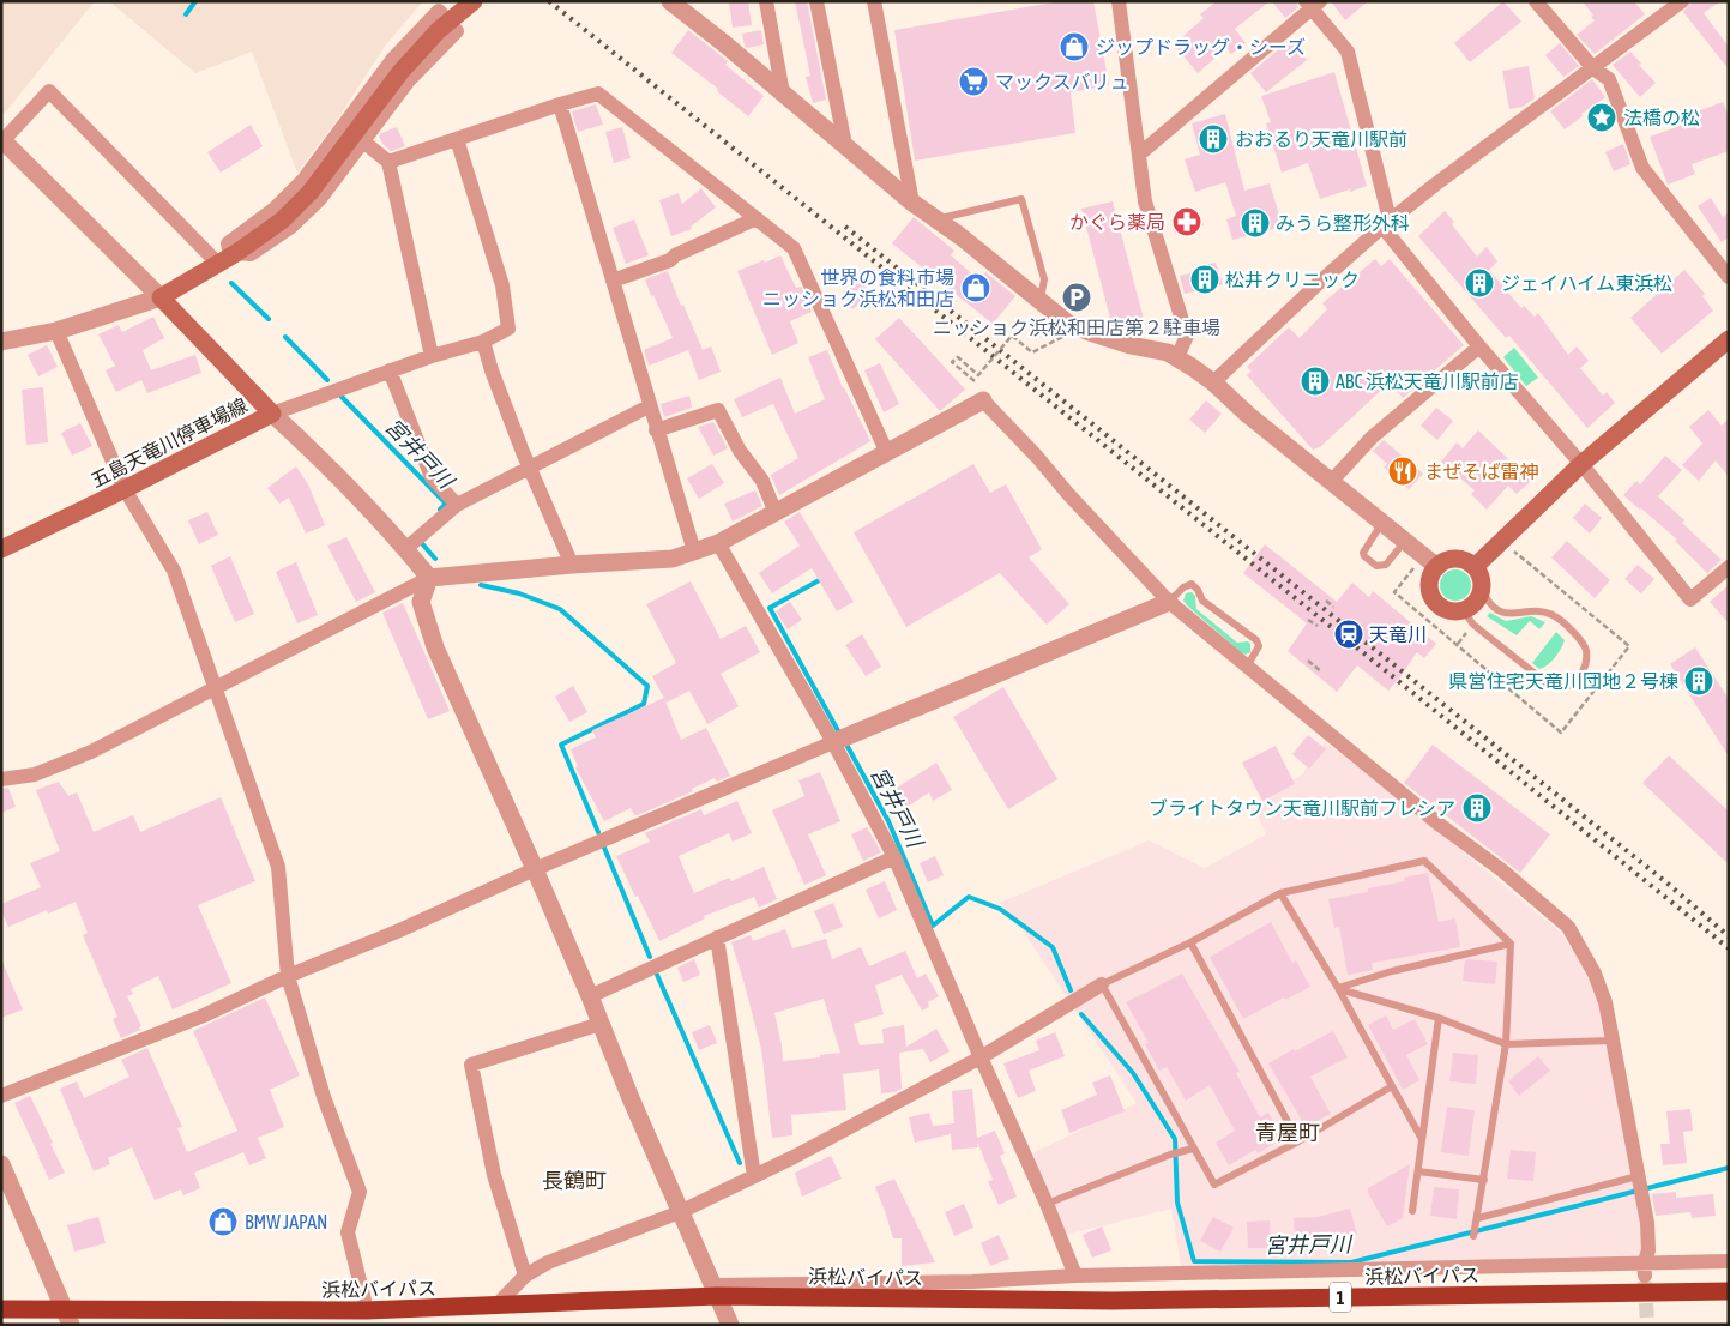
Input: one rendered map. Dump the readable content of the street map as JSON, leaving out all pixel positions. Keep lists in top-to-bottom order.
{
  "streets": {
    "highway": ["浜松バイパス", "1"],
    "main road": ["五島天竜川停車場線"]
  },
  "districts": ["青屋町", "長鶴町"],
  "water": ["宮井戸川"],
  "places": {
    "shop": ["ジップドラッグ・シーズ", "世界の食料市場 ニッショク浜松和田店", "BMW JAPAN"],
    "supermarket": ["マックスバリュ"],
    "place": ["法橋の松"],
    "building": [
      "おおるり天竜川駅前",
      "みうら整形外科",
      "松井クリニック",
      "ジェイハイム東浜松",
      "ABC 浜松天竜川駅前店",
      "県営住宅天竜川団地２号棟",
      "ブライトタウン天竜川駅前フレシア"
    ],
    "pharmacy": ["かぐら薬局"],
    "parking": ["ニッショク浜松和田店第２駐車場"],
    "restaurant": ["まぜそば雷神"],
    "station": ["天竜川"]
  }
}
